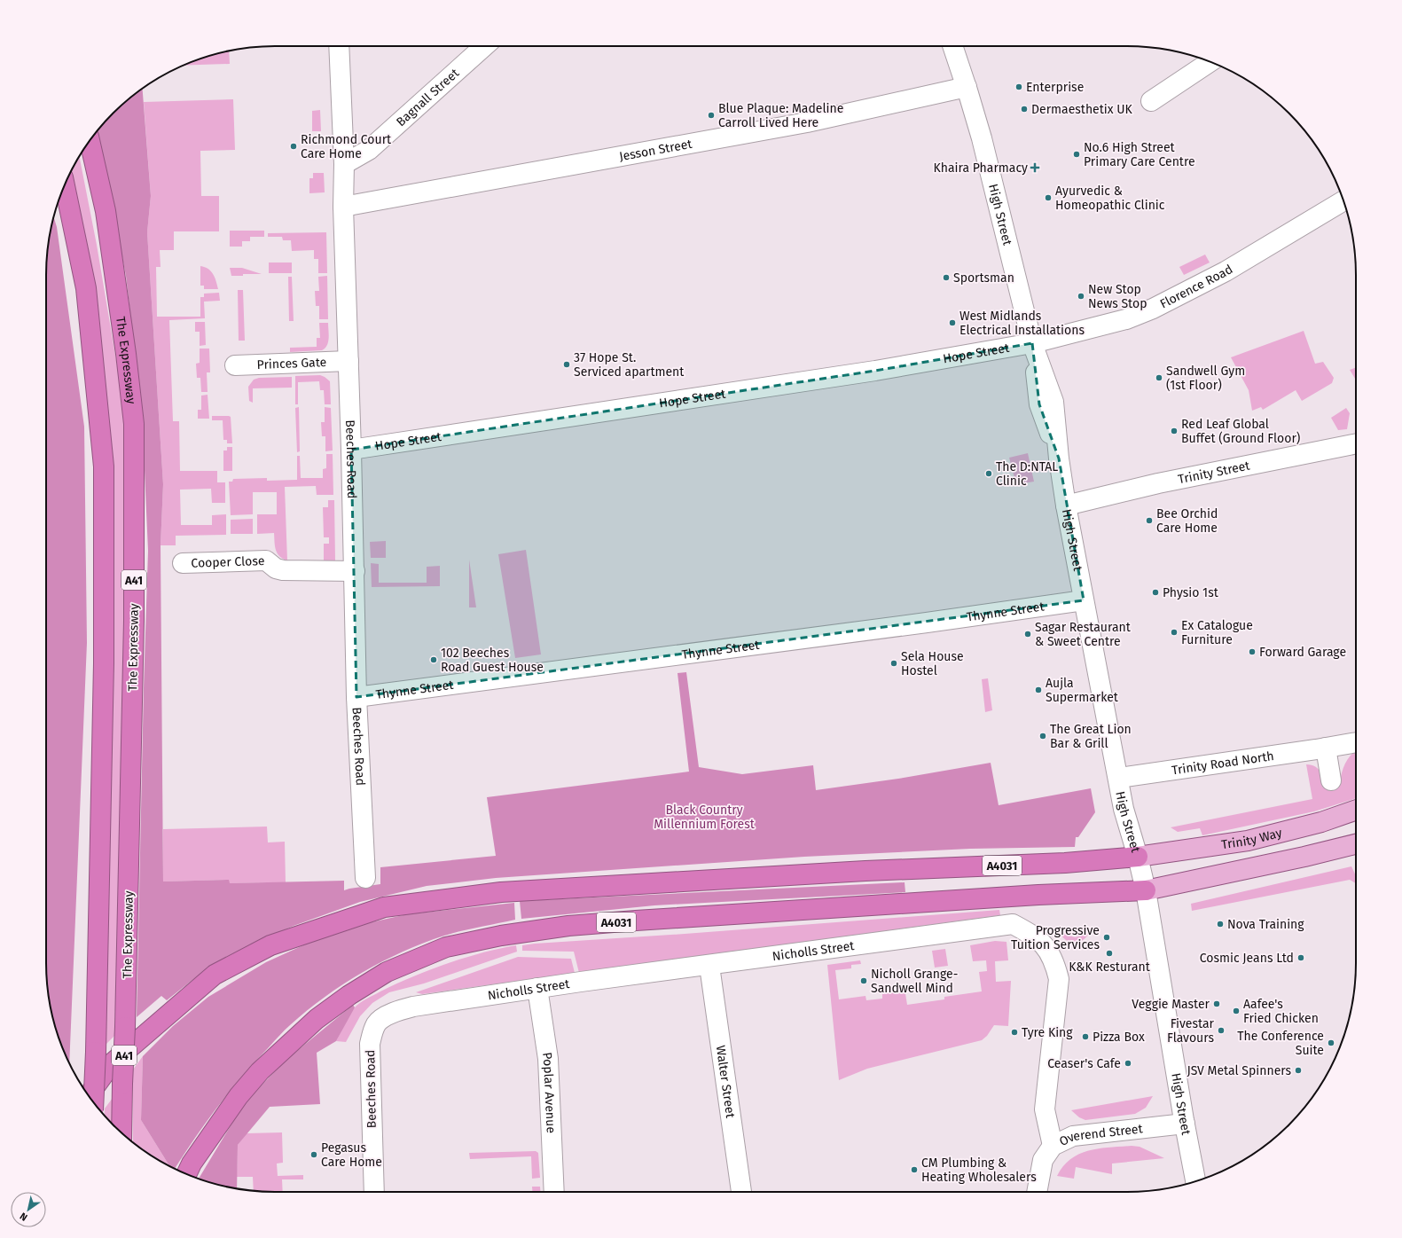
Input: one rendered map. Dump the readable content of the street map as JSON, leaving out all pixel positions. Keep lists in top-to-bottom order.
{
  "streets": {
    "highway": ["The Expressway", "A41", "A4031"],
    "main road": ["Trinity Way"],
    "street": [
      "Bagnall Street",
      "Jesson Street",
      "High Street",
      "Florence Road",
      "Hope Street",
      "Princes Gate",
      "Beeches Road",
      "Trinity Street",
      "Cooper Close",
      "Thynne Street",
      "Trinity Road North",
      "Nicholls Street",
      "Walter Street",
      "Poplar Avenue",
      "Overend Street"
    ]
  },
  "crossings": [
    ["Bagnall Street", "Beeches Road"],
    ["Jesson Street", "High Street"],
    ["Jesson Street", "Beeches Road"],
    ["High Street", "Florence Road"],
    ["High Street", "Hope Street"],
    ["High Street", "Trinity Street"],
    ["High Street", "Thynne Street"],
    ["High Street", "Trinity Road North"],
    ["High Street", "Trinity Way"],
    ["High Street", "A4031"],
    ["High Street", "Overend Street"],
    ["Florence Road", "Hope Street"],
    ["Hope Street", "Beeches Road"],
    ["Princes Gate", "Beeches Road"],
    ["Beeches Road", "Cooper Close"],
    ["Beeches Road", "Thynne Street"],
    ["Beeches Road", "Nicholls Street"],
    ["Trinity Way", "A4031"],
    ["Nicholls Street", "Walter Street"],
    ["Nicholls Street", "Poplar Avenue"],
    ["Nicholls Street", "Overend Street"]
  ],
  "parks": ["Black Country Millennium Forest"],
  "places": {
    "other": [
      "Enterprise",
      "Dermaesthetix UK",
      "Blue Plaque: Madeline Carroll Lived Here",
      "Richmond Court Care Home",
      "No.6 High Street Primary Care Centre",
      "Ayurvedic & Homeopathic Clinic",
      "Sportsman",
      "New Stop News Stop",
      "West Midlands Electrical Installations",
      "37 Hope St. Serviced apartment",
      "Sandwell Gym (1st Floor)",
      "Red Leaf Global Buffet (Ground Floor)",
      "The D:NTAL Clinic",
      "Bee Orchid Care Home",
      "Physio 1st",
      "Ex Catalogue Furniture",
      "Sagar Restaurant & Sweet Centre",
      "Forward Garage",
      "102 Beeches Road Guest House",
      "Sela House Hostel",
      "Aujla Supermarket",
      "The Great Lion Bar & Grill",
      "Nova Training",
      "Progressive Tuition Services",
      "K&K Resturant",
      "Cosmic Jeans Ltd",
      "Nicholl Grange- Sandwell Mind",
      "Veggie Master",
      "Aafee's Fried Chicken",
      "Fivestar Flavours",
      "Tyre King",
      "Pizza Box",
      "The Conference Suite",
      "Ceaser's Cafe",
      "JSV Metal Spinners",
      "Pegasus Care Home",
      "CM Plumbing & Heating Wholesalers"
    ],
    "health": ["Khaira Pharmacy"]
  },
  "north": "bottom left"
}
